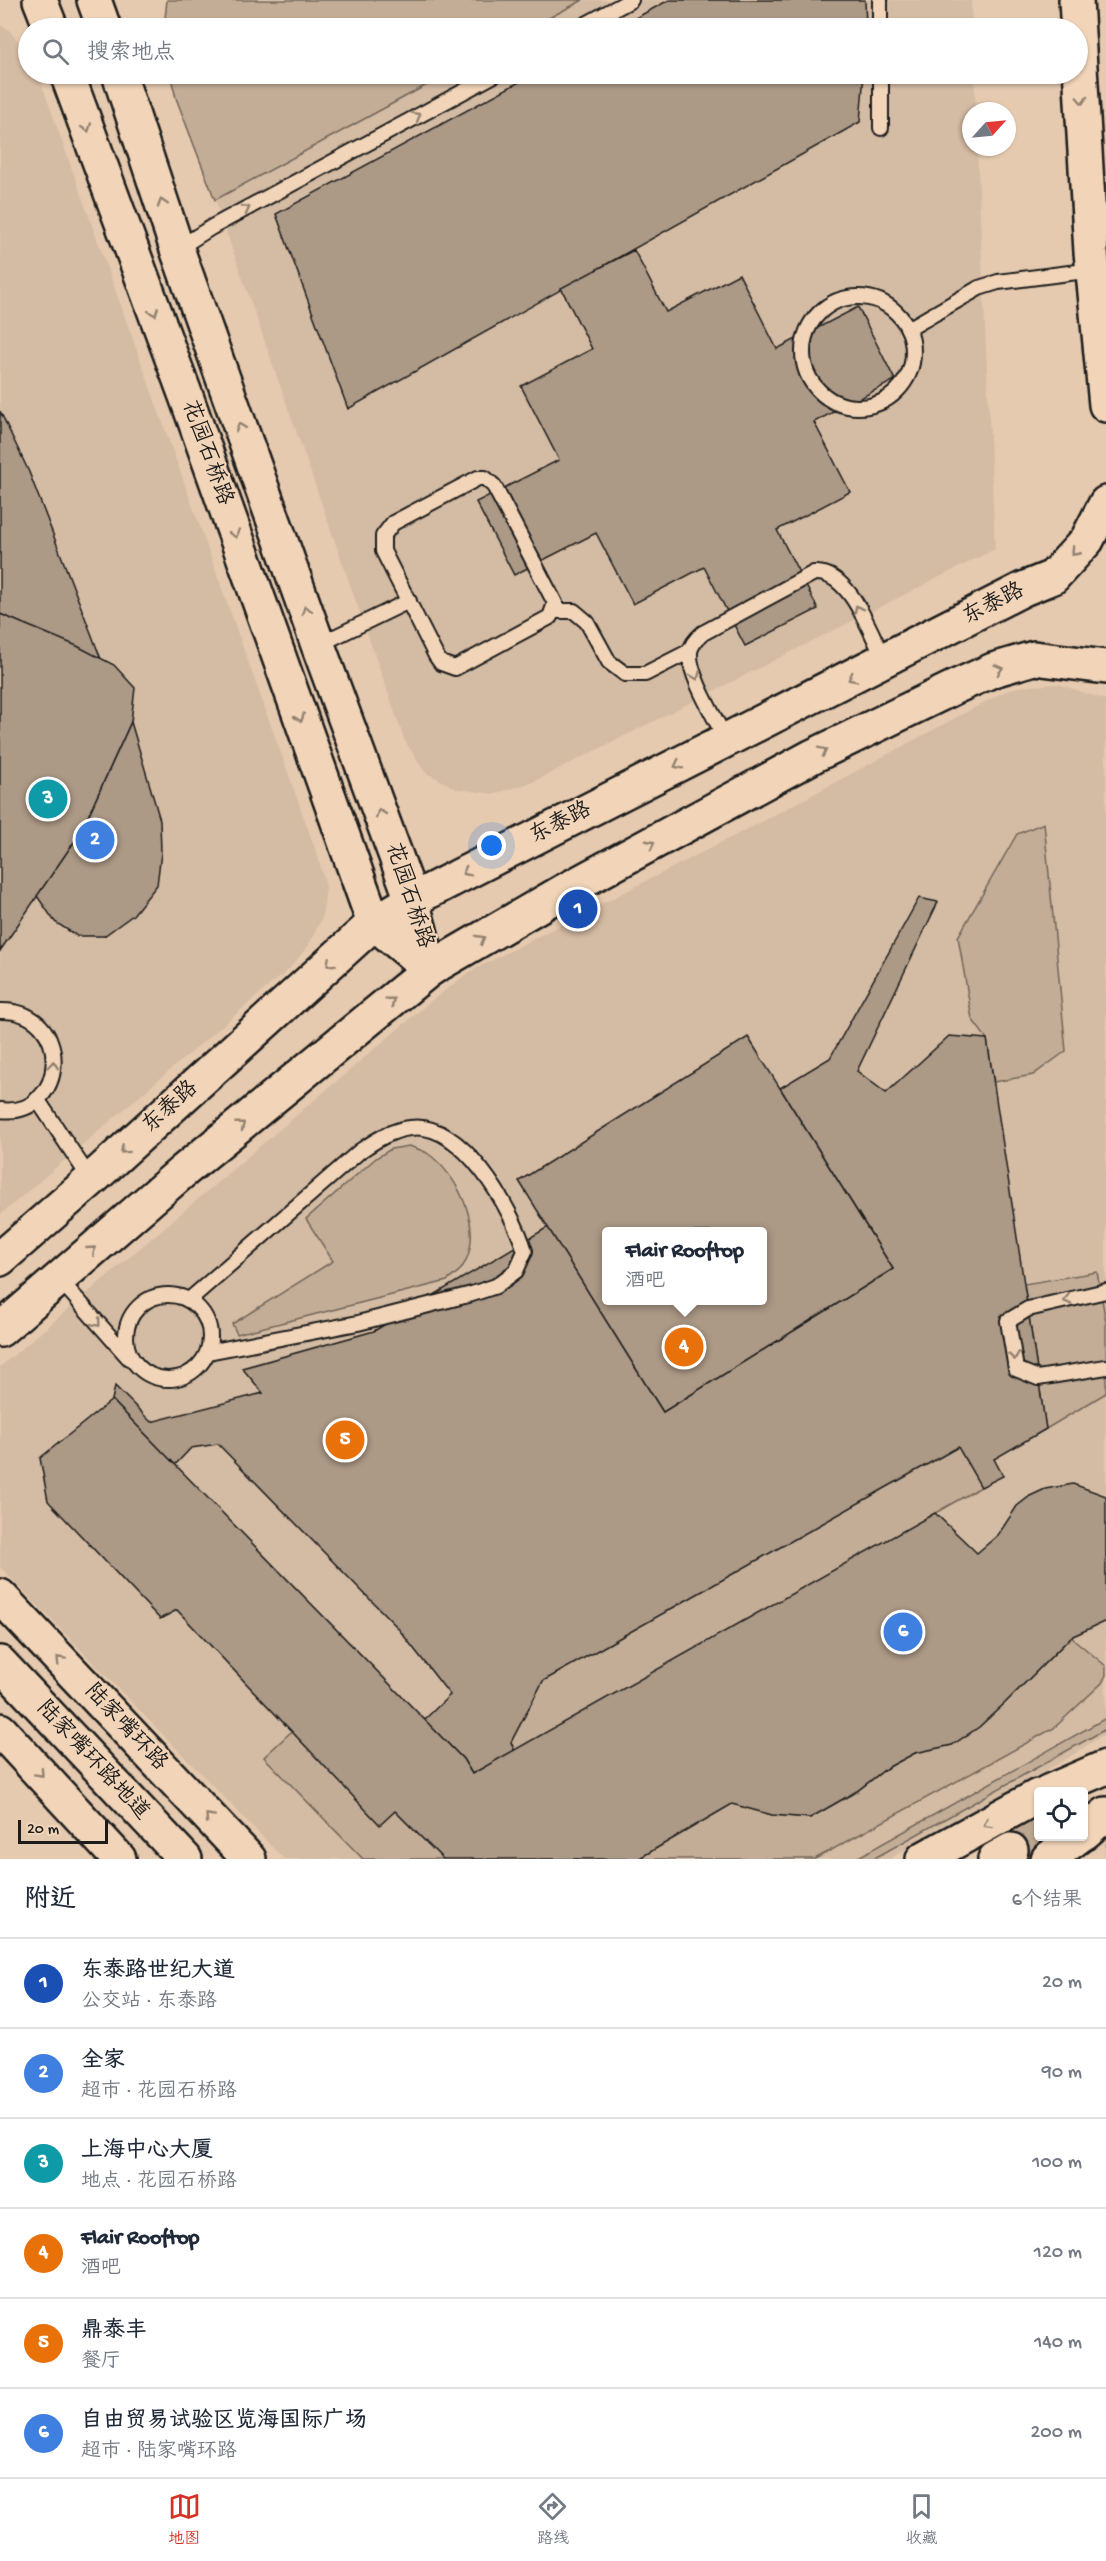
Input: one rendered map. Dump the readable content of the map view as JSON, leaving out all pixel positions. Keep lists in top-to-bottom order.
{
  "streets": {
    "street": [
      "花园石桥路",
      "东泰路",
      "陆家嘴环路",
      "陆家嘴环路地道"
    ]
  },
  "crossings": [
    ["花园石桥路", "东泰路"]
  ],
  "scale_bar": "20 m",
  "north": "top right",
  "page": {
    "search": "搜索地点",
    "pins": [
      "3",
      "2",
      "1",
      "4",
      "5",
      "6"
    ],
    "popup": ["Flair Rooftop", "酒吧"],
    "scale": "20 m",
    "heading": ["附近", "6个结果"],
    "list": [
      {
        "mark": "1",
        "name": "东泰路世纪大道",
        "note": "公交站 · 东泰路",
        "value": "20 m"
      },
      {
        "mark": "2",
        "name": "全家",
        "note": "超市 · 花园石桥路",
        "value": "90 m"
      },
      {
        "mark": "3",
        "name": "上海中心大厦",
        "note": "地点 · 花园石桥路",
        "value": "100 m"
      },
      {
        "mark": "4",
        "name": "Flair Rooftop",
        "note": "酒吧",
        "value": "120 m"
      },
      {
        "mark": "5",
        "name": "鼎泰丰",
        "note": "餐厅",
        "value": "140 m"
      },
      {
        "mark": "6",
        "name": "自由贸易试验区览海国际广场",
        "note": "超市 · 陆家嘴环路",
        "value": "200 m"
      }
    ],
    "nav": ["地图", "路线", "收藏"]
  }
}
